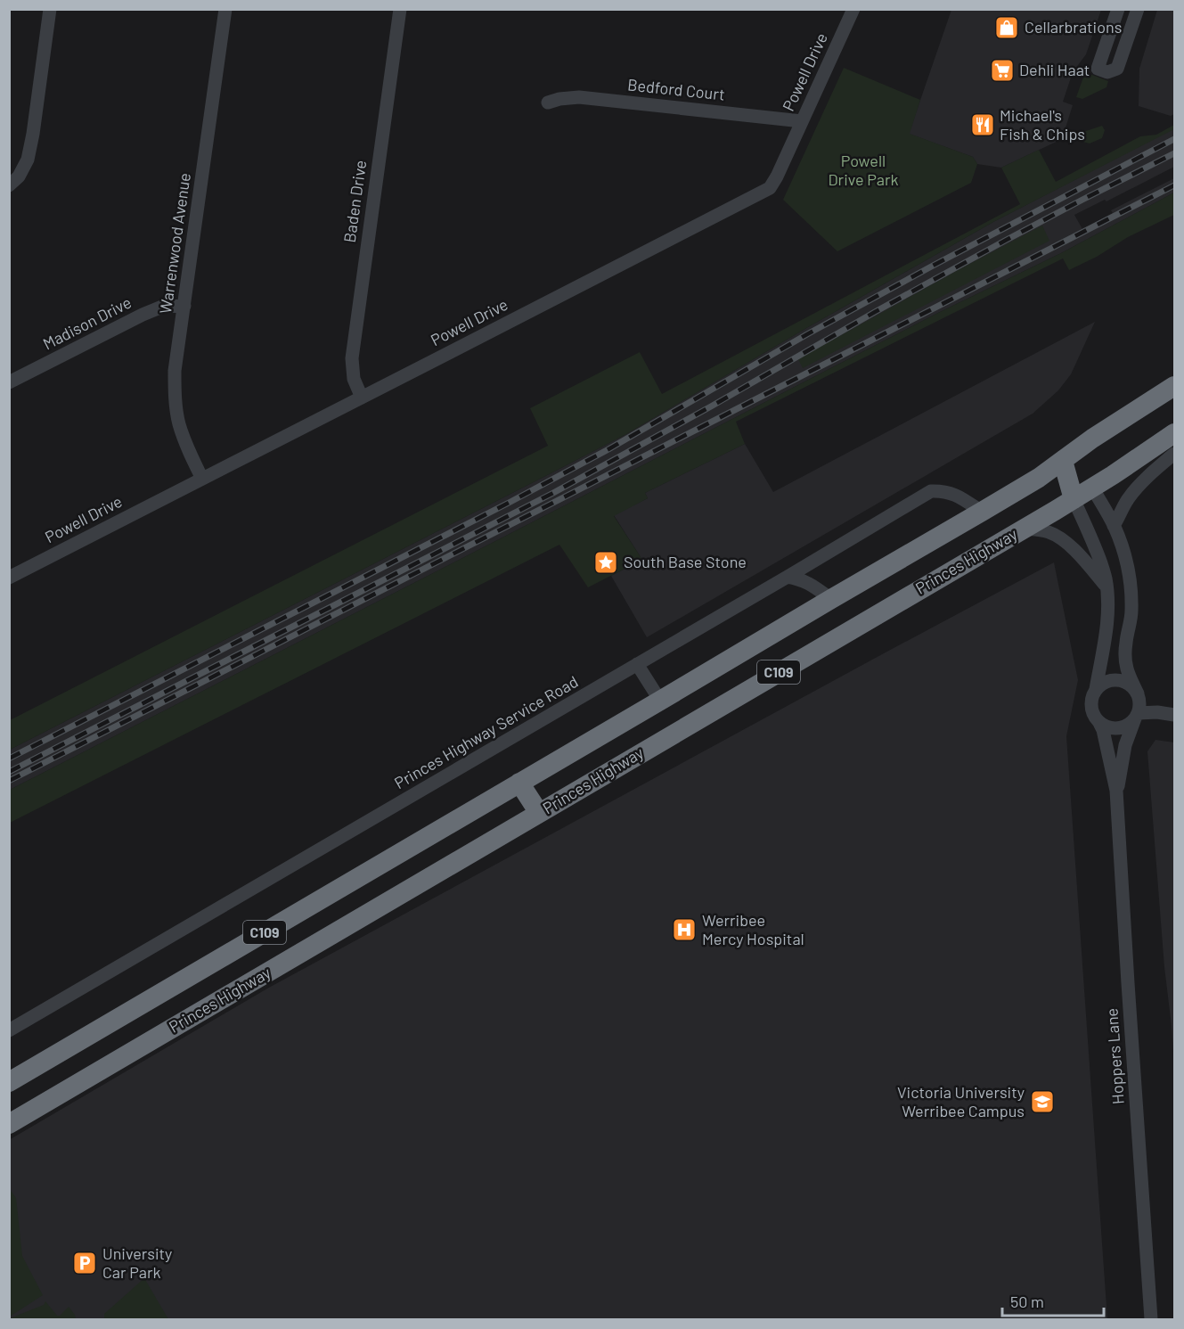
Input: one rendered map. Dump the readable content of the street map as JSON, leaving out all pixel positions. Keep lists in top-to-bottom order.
{
  "streets": {
    "highway": ["Princes Highway", "C109"],
    "street": [
      "Powell Drive",
      "Bedford Court",
      "Baden Drive",
      "Warrenwood Avenue",
      "Madison Drive",
      "Princes Highway Service Road",
      "Hoppers Lane"
    ]
  },
  "crossings": [
    ["Powell Drive", "Bedford Court"],
    ["Powell Drive", "Baden Drive"],
    ["Powell Drive", "Warrenwood Avenue"],
    ["Warrenwood Avenue", "Madison Drive"],
    ["C109", "Princes Highway Service Road"]
  ],
  "parks": ["Powell Drive Park"],
  "places": {
    "shop": ["Cellarbrations"],
    "supermarket": ["Dehli Haat"],
    "restaurant": ["Michael's Fish & Chips"],
    "place": ["South Base Stone"],
    "hospital": ["Werribee Mercy Hospital"],
    "school or university": ["Victoria University Werribee Campus"],
    "parking": ["University Car Park"]
  },
  "scale_bar": "50 m"
}
